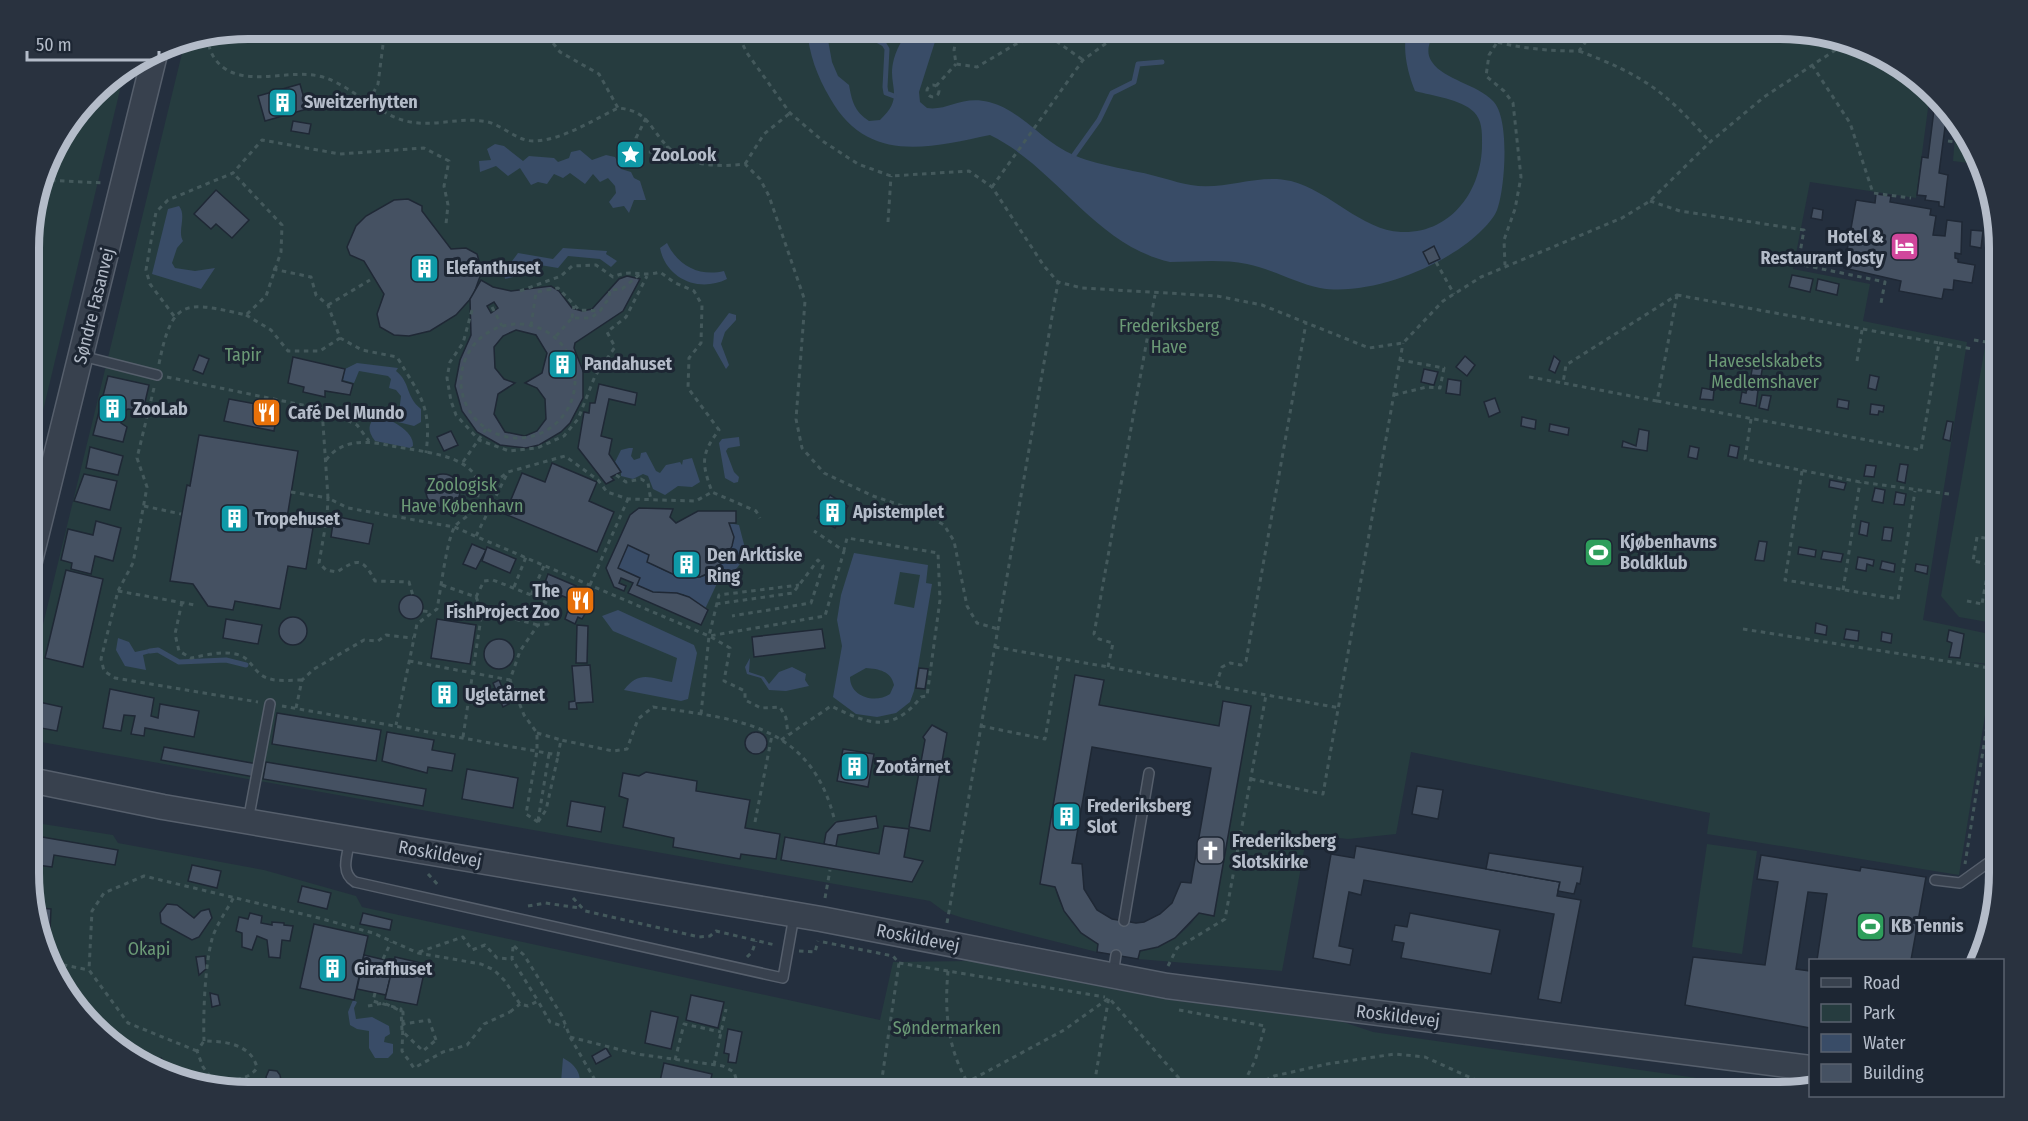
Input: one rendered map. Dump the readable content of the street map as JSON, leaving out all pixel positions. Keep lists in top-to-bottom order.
{
  "streets": {
    "street": ["Søndre Fasanvej", "Roskildevej"]
  },
  "parks": [
    "Frederiksberg Have",
    "Tapir",
    "Haveselskabets Medlemshaver",
    "Zoologisk Have København",
    "Okapi",
    "Søndermarken"
  ],
  "places": {
    "building": [
      "Sweitzerhytten",
      "Elefanthuset",
      "Pandahuset",
      "ZooLab",
      "Apistemplet",
      "Tropehuset",
      "Den Arktiske Ring",
      "Ugletårnet",
      "Zootårnet",
      "Frederiksberg Slot",
      "Girafhuset"
    ],
    "place": ["ZooLook"],
    "hotel": ["Hotel & Restaurant Josty"],
    "restaurant": ["Café Del Mundo", "The FishProject Zoo"],
    "sports": ["Kjøbenhavns Boldklub", "KB Tennis"],
    "church": ["Frederiksberg Slotskirke"]
  },
  "legend": [
    "Road",
    "Park",
    "Water",
    "Building"
  ],
  "scale_bar": "50 m"
}
